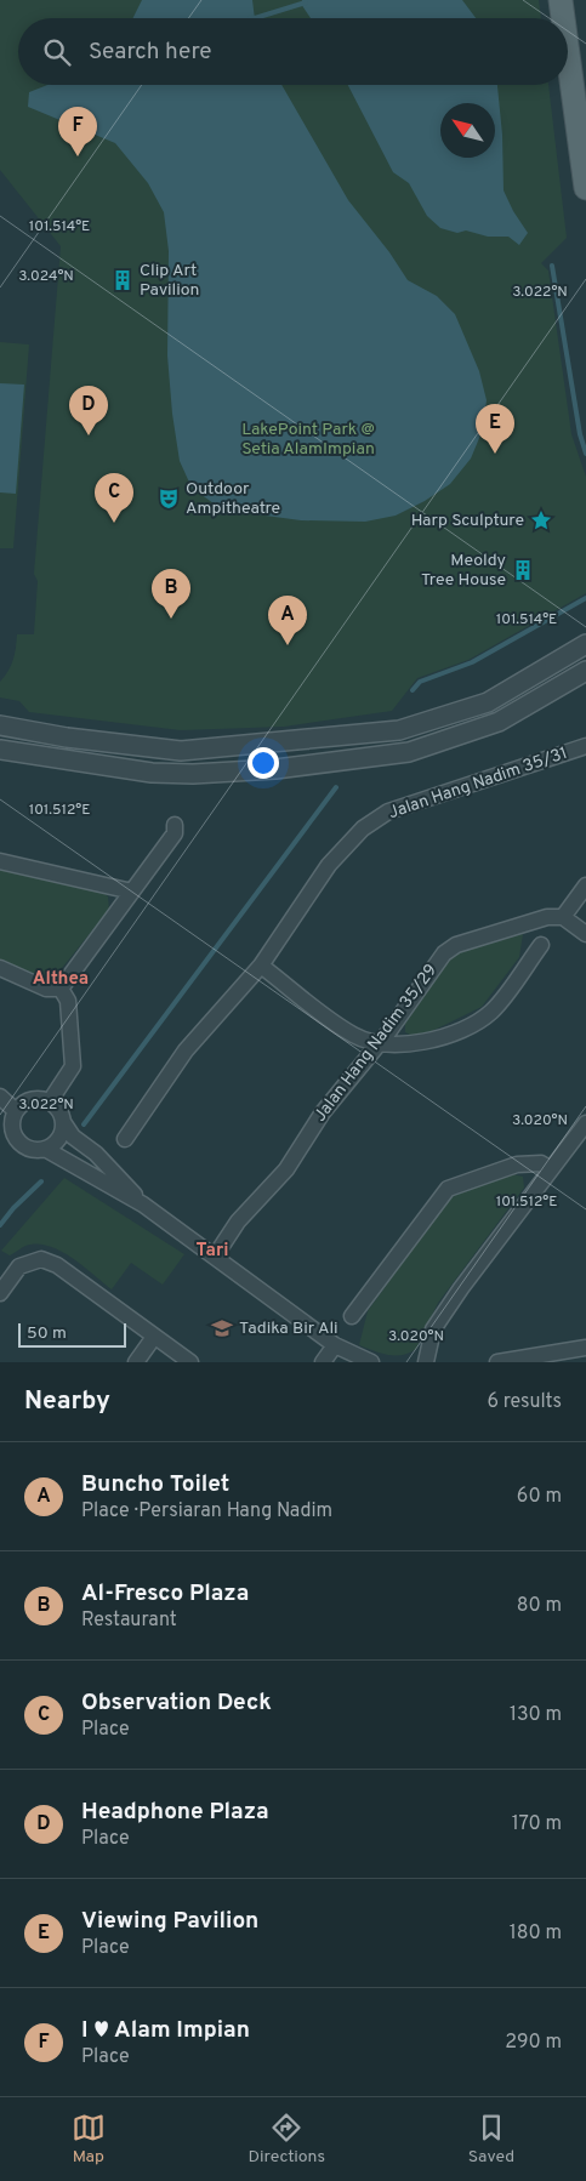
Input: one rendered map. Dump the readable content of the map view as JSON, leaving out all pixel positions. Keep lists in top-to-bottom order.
{
  "streets": {
    "street": ["Jalan Hang Nadim 35/31", "Jalan Hang Nadim 35/29"]
  },
  "districts": ["Althea", "Tari"],
  "parks": ["LakePoint Park @ Setia AlamImpian"],
  "places": {
    "building": ["Clip Art Pavilion", "Meoldy Tree House"],
    "theatre": ["Outdoor Ampitheatre"],
    "place": ["Harp Sculpture"],
    "school or university": ["Tadika Bir Ali"]
  },
  "scale_bar": "50 m",
  "north": "top left",
  "page": {
    "search": "Search here",
    "pins": [
      "F",
      "D",
      "E",
      "C",
      "B",
      "A"
    ],
    "scale": "50 m",
    "heading": ["Nearby", "6 results"],
    "list": [
      {
        "mark": "A",
        "name": "Buncho Toilet",
        "note": "Place · Persiaran Hang Nadim",
        "value": "60 m"
      },
      {
        "mark": "B",
        "name": "Al-Fresco Plaza",
        "note": "Restaurant",
        "value": "80 m"
      },
      {
        "mark": "C",
        "name": "Observation Deck",
        "note": "Place",
        "value": "130 m"
      },
      {
        "mark": "D",
        "name": "Headphone Plaza",
        "note": "Place",
        "value": "170 m"
      },
      {
        "mark": "E",
        "name": "Viewing Pavilion",
        "note": "Place",
        "value": "180 m"
      },
      {
        "mark": "F",
        "name": "I ♥ Alam Impian",
        "note": "Place",
        "value": "290 m"
      }
    ],
    "nav": ["Map", "Directions", "Saved"]
  },
  "coordinates": [
    "101.514°E",
    "3.024°N",
    "3.022°N",
    "101.512°E",
    "3.020°N"
  ]
}
